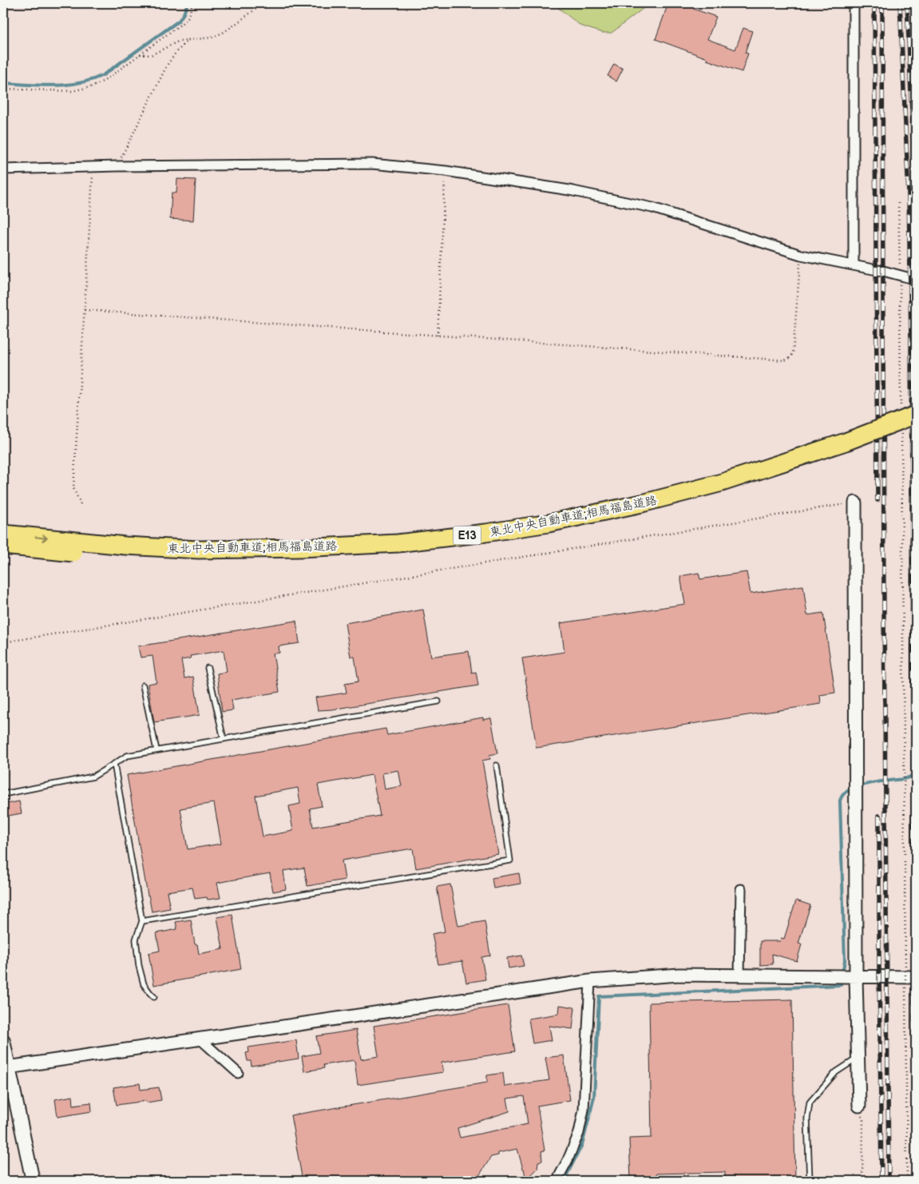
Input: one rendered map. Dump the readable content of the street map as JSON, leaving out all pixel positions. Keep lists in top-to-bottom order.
{
  "streets": {
    "highway": ["東北中央自動車道;相馬福島道路", "E13"]
  }
}
